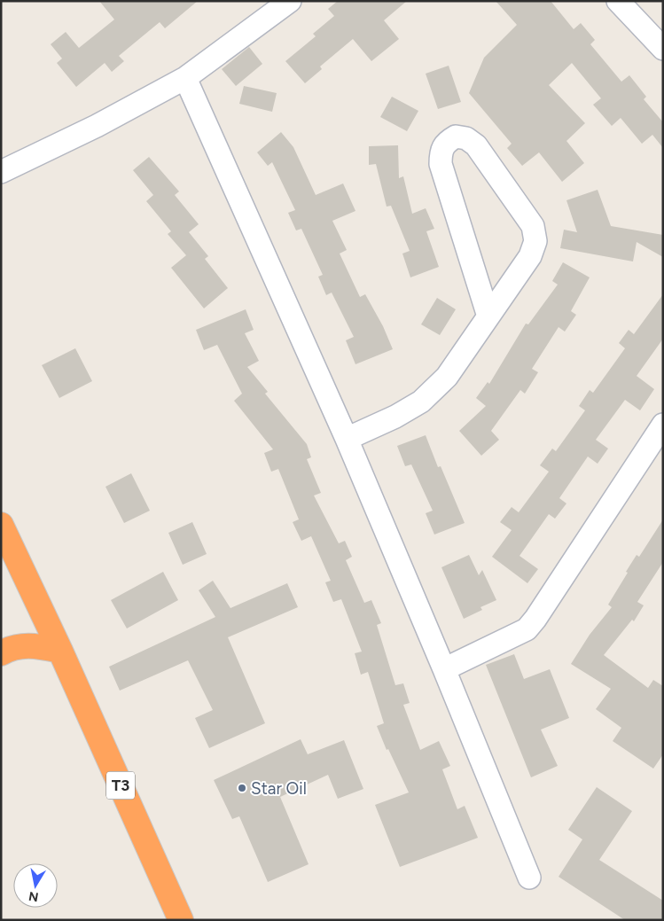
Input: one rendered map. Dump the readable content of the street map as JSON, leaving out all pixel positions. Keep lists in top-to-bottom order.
{
  "streets": {
    "highway": ["T3"]
  },
  "places": ["Star Oil"],
  "north": "bottom"
}
